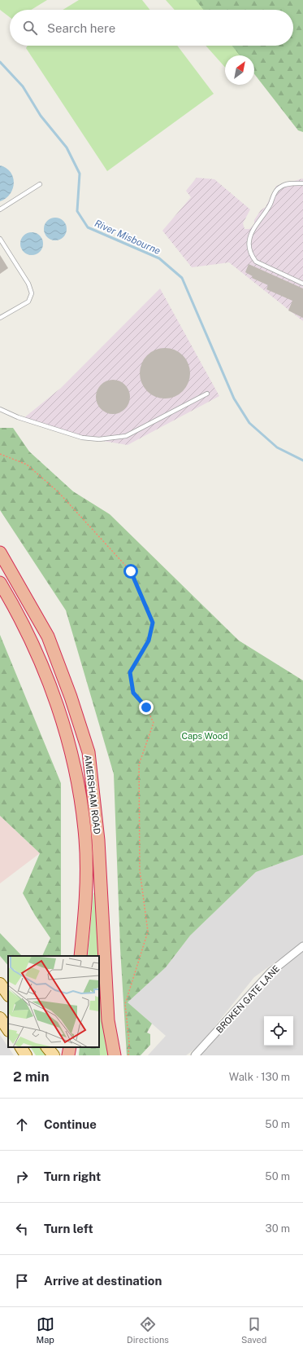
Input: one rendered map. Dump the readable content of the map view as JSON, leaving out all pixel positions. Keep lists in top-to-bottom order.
{
  "streets": {
    "highway": ["AMERSHAM ROAD"],
    "street": ["BROKEN GATE LANE"]
  },
  "water": ["River Misbourne"],
  "parks": ["Caps Wood"],
  "north": "top right",
  "page": {
    "search": "Search here",
    "heading": ["2 min", "Walk · 130 m"],
    "list": [
      ["Continue", "50 m"],
      ["Turn right", "50 m"],
      ["Turn left", "30 m"],
      "Arrive at destination"
    ],
    "nav": ["Map", "Directions", "Saved"]
  }
}
